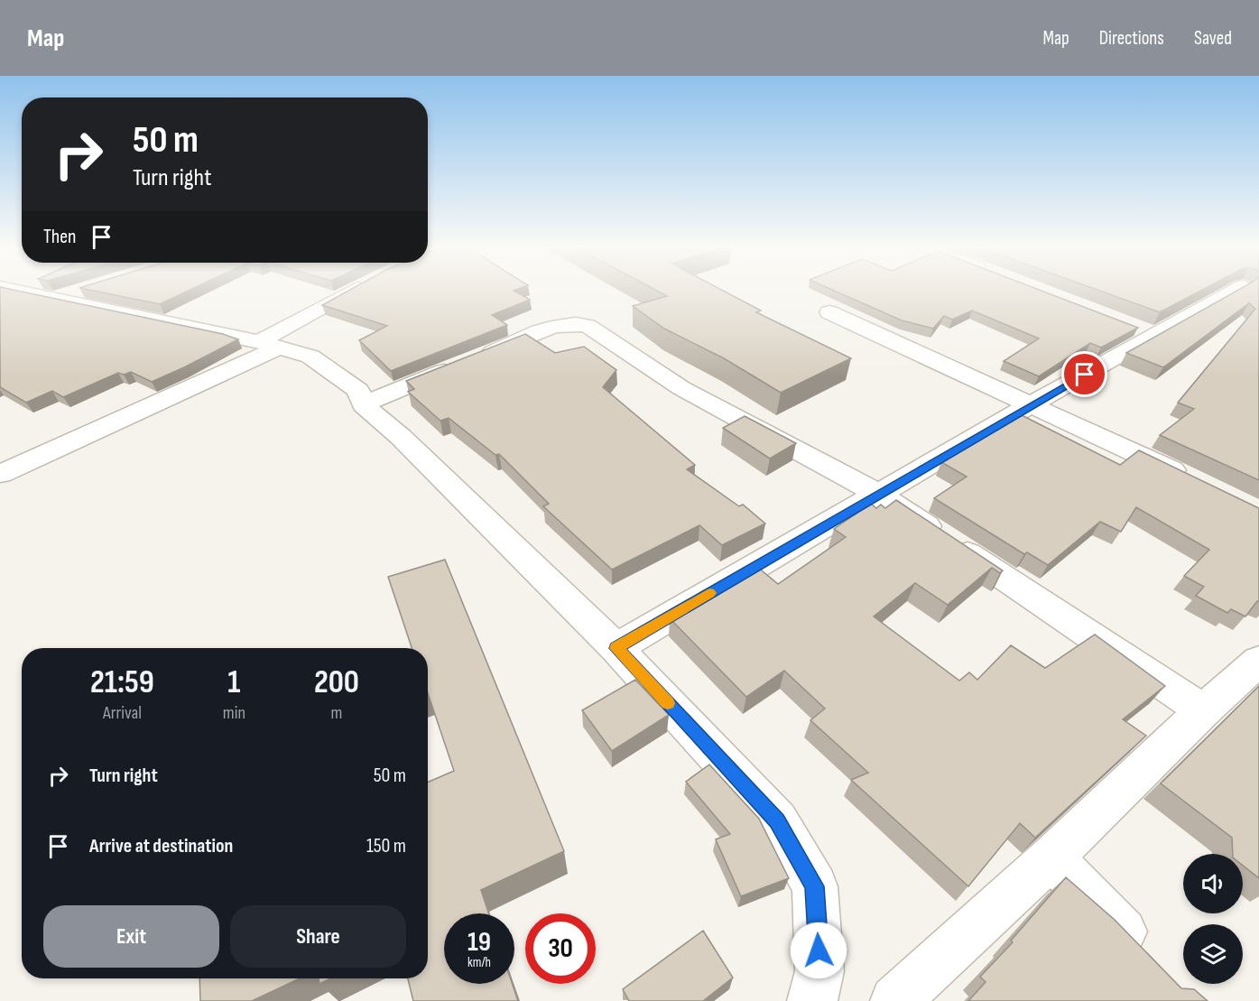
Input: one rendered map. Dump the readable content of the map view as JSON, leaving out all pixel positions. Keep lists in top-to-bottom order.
{
  "page": {
    "header": "Map",
    "nav": ["Map", "Directions", "Saved"],
    "turn": ["50 m", "Turn right"],
    "then": "Then",
    "eta": [
      "21:59",
      "Arrival",
      "1",
      "min",
      "200",
      "m"
    ],
    "list": [
      {
        "name": "Turn right",
        "value": "50 m"
      },
      {
        "name": "Arrive at destination",
        "value": "150 m"
      }
    ],
    "buttons": ["Exit", "Share"],
    "speed": "19 km/h",
    "limit": "30"
  }
}
